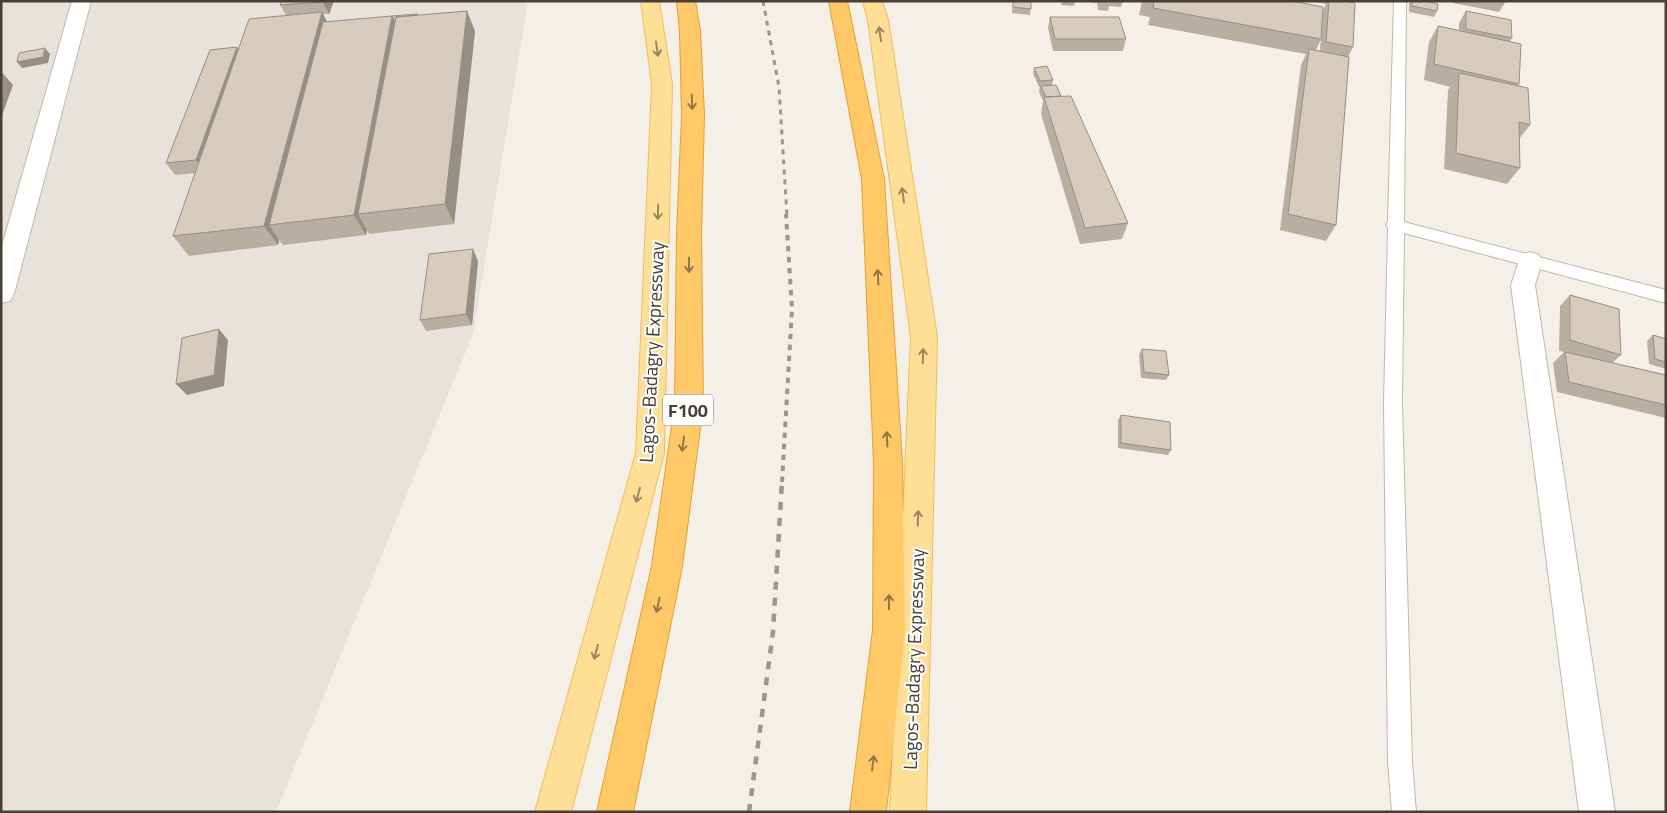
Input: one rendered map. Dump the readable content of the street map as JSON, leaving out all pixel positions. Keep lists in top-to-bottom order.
{
  "streets": {
    "highway": ["Lagos-Badagry Expressway", "F100"]
  }
}
